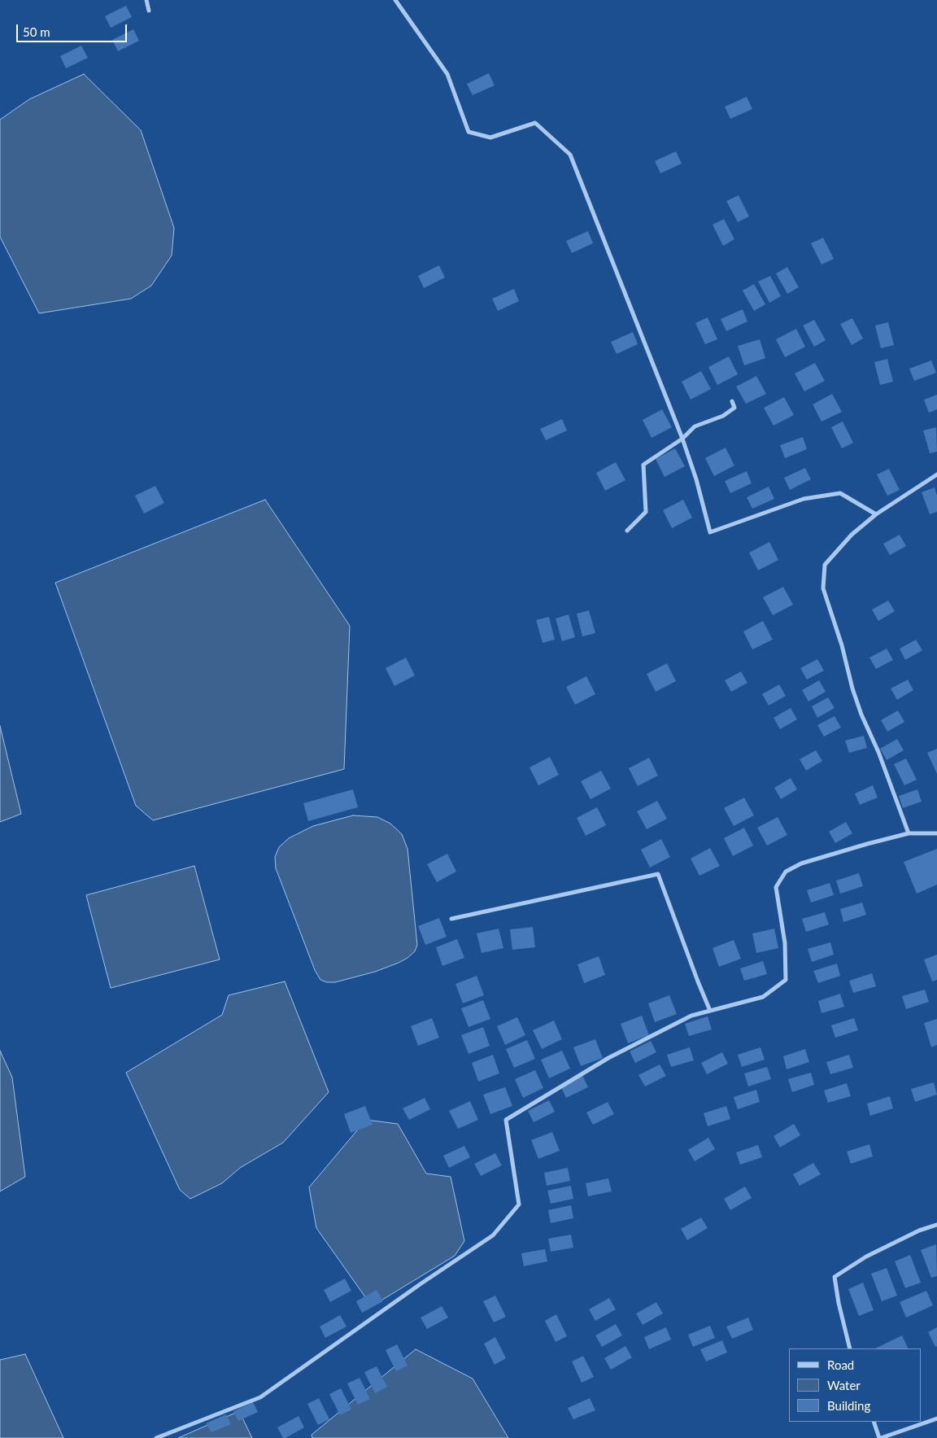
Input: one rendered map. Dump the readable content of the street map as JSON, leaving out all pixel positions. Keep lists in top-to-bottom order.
{
  "legend": ["Road", "Water", "Building"],
  "scale_bar": "50 m"
}
